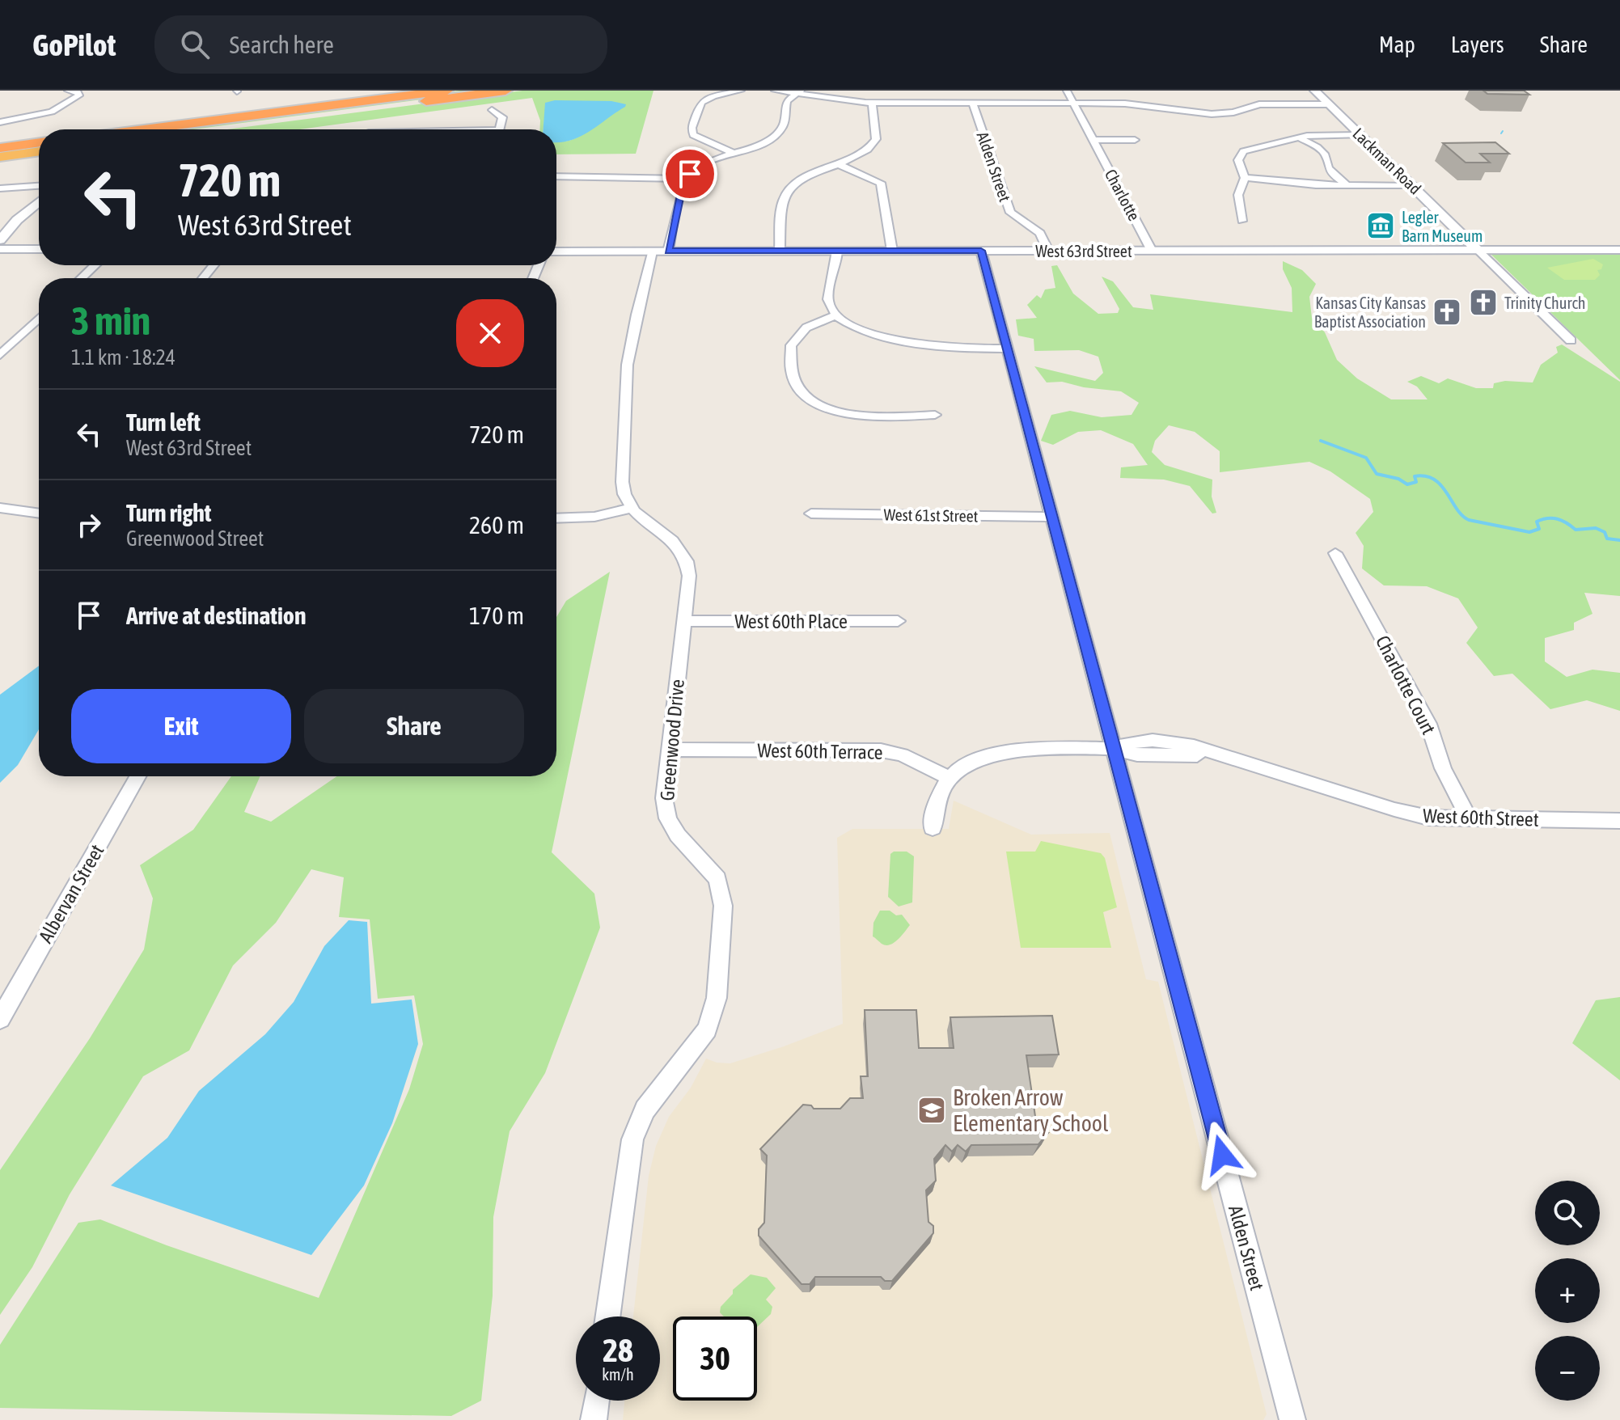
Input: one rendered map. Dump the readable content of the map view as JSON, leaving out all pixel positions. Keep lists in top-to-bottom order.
{
  "streets": {
    "street": [
      "Lackman Road",
      "Alden Street",
      "Charlotte",
      "West 63rd Street",
      "West 61st Street",
      "West 60th Place",
      "Charlotte Court",
      "Greenwood Drive",
      "West 60th Terrace",
      "West 60th Street",
      "Albervan Street"
    ]
  },
  "crossings": [
    ["Lackman Road", "West 63rd Street"],
    ["Alden Street", "West 63rd Street"],
    ["Alden Street", "West 61st Street"],
    ["Alden Street", "West 60th Street"],
    ["Charlotte", "West 63rd Street"],
    ["West 60th Place", "Greenwood Drive"],
    ["Charlotte Court", "West 60th Street"],
    ["Greenwood Drive", "West 60th Terrace"]
  ],
  "places": {
    "museum": ["Legler Barn Museum"],
    "church": ["Trinity Church", "Kansas City Kansas Baptist Association"],
    "school or university": ["Broken Arrow Elementary School"]
  },
  "page": {
    "header": "GoPilot",
    "search": "Search here",
    "nav": ["Map", "Layers", "Share"],
    "turn": ["720 m", "West 63rd Street"],
    "heading": ["3 min", "1.1 km · 18:24"],
    "list": [
      {
        "name": "Turn left",
        "note": "West 63rd Street",
        "value": "720 m"
      },
      {
        "name": "Turn right",
        "note": "Greenwood Street",
        "value": "260 m"
      },
      {
        "name": "Arrive at destination",
        "value": "170 m"
      }
    ],
    "buttons": ["Exit", "Share"],
    "map_buttons": ["+", "−"],
    "speed": "28 km/h",
    "limit": "30"
  }
}
